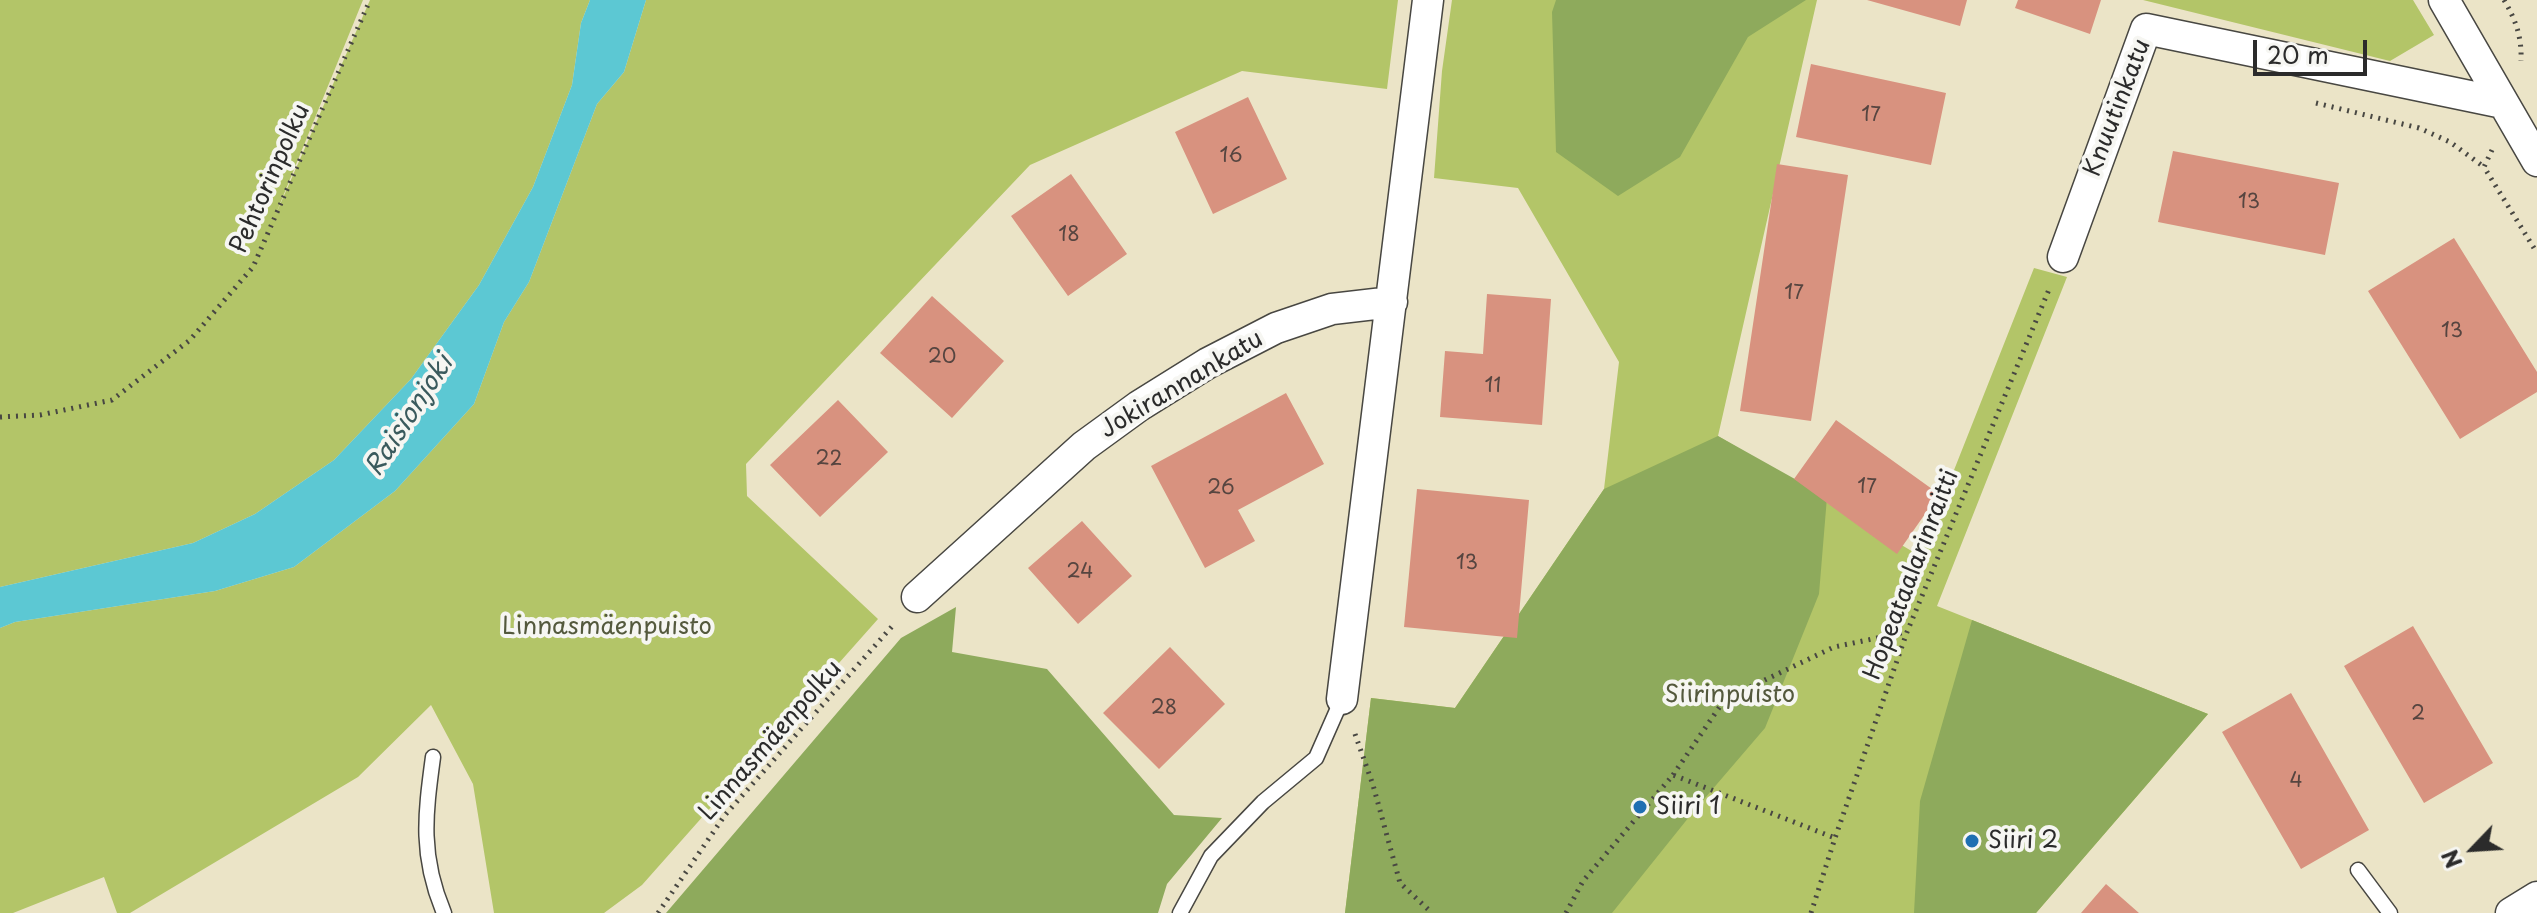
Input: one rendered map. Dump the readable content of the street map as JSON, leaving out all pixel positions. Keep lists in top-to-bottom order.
{
  "streets": {
    "street": ["Knuutinkatu", "Jokirannankatu"],
    "path": ["Pehtorinpolku", "Hopeataalarinraitti", "Linnasmäenpolku"]
  },
  "crossings": [
    ["Knuutinkatu", "Hopeataalarinraitti"],
    ["Jokirannankatu", "Linnasmäenpolku"]
  ],
  "water": ["Raisionjoki"],
  "parks": ["Linnasmäenpuisto", "Siirinpuisto"],
  "places": ["Siiri 1", "Siiri 2"],
  "house_numbers": [
    "17",
    "16",
    "13",
    "18",
    "17",
    "13",
    "20",
    "11",
    "22",
    "17",
    "26",
    "13",
    "24",
    "28",
    "2",
    "4"
  ],
  "scale_bar": "20 m",
  "north": "bottom left"
}
